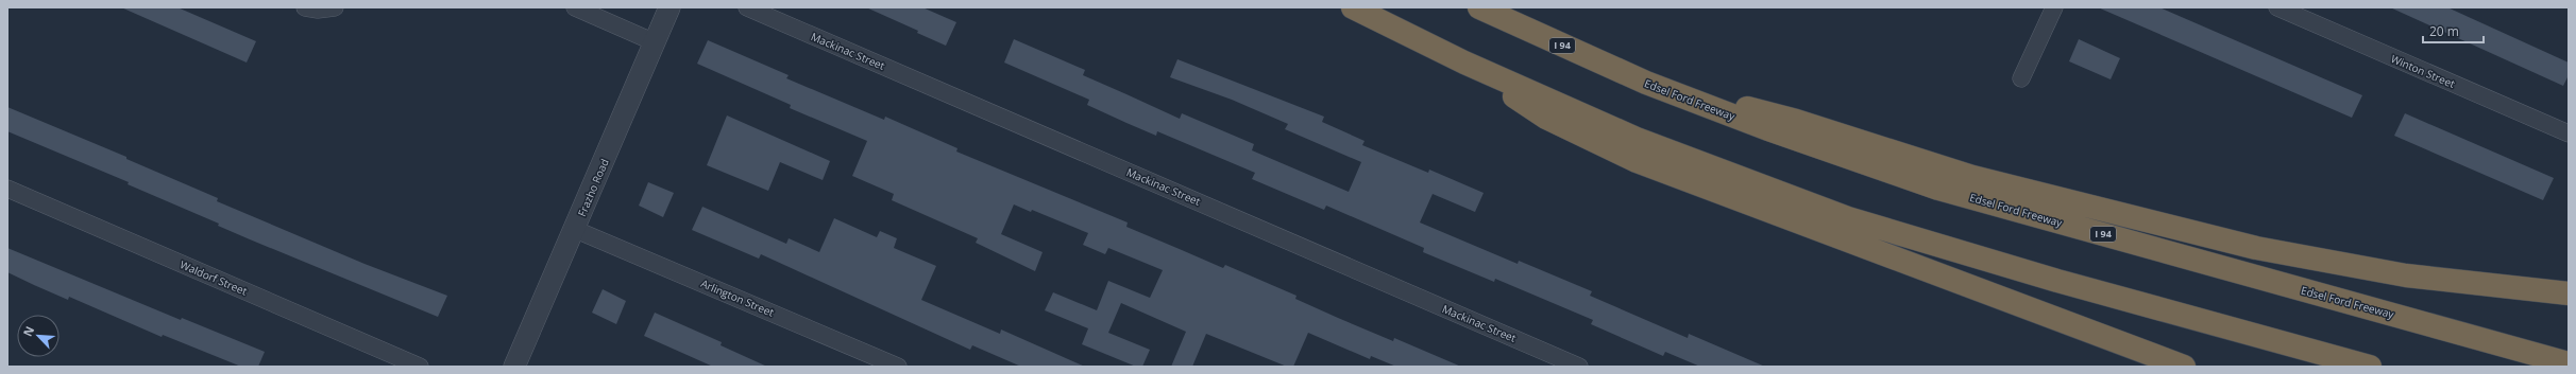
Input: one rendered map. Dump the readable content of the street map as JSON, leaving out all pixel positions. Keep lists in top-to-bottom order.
{
  "streets": {
    "highway": ["I 94", "Edsel Ford Freeway"],
    "street": [
      "Mackinac Street",
      "Winton Street",
      "Frazho Road",
      "Waldorf Street",
      "Arlington Street"
    ]
  },
  "crossings": [
    ["Frazho Road", "Arlington Street"]
  ],
  "scale_bar": "20 m",
  "north": "top left"
}
